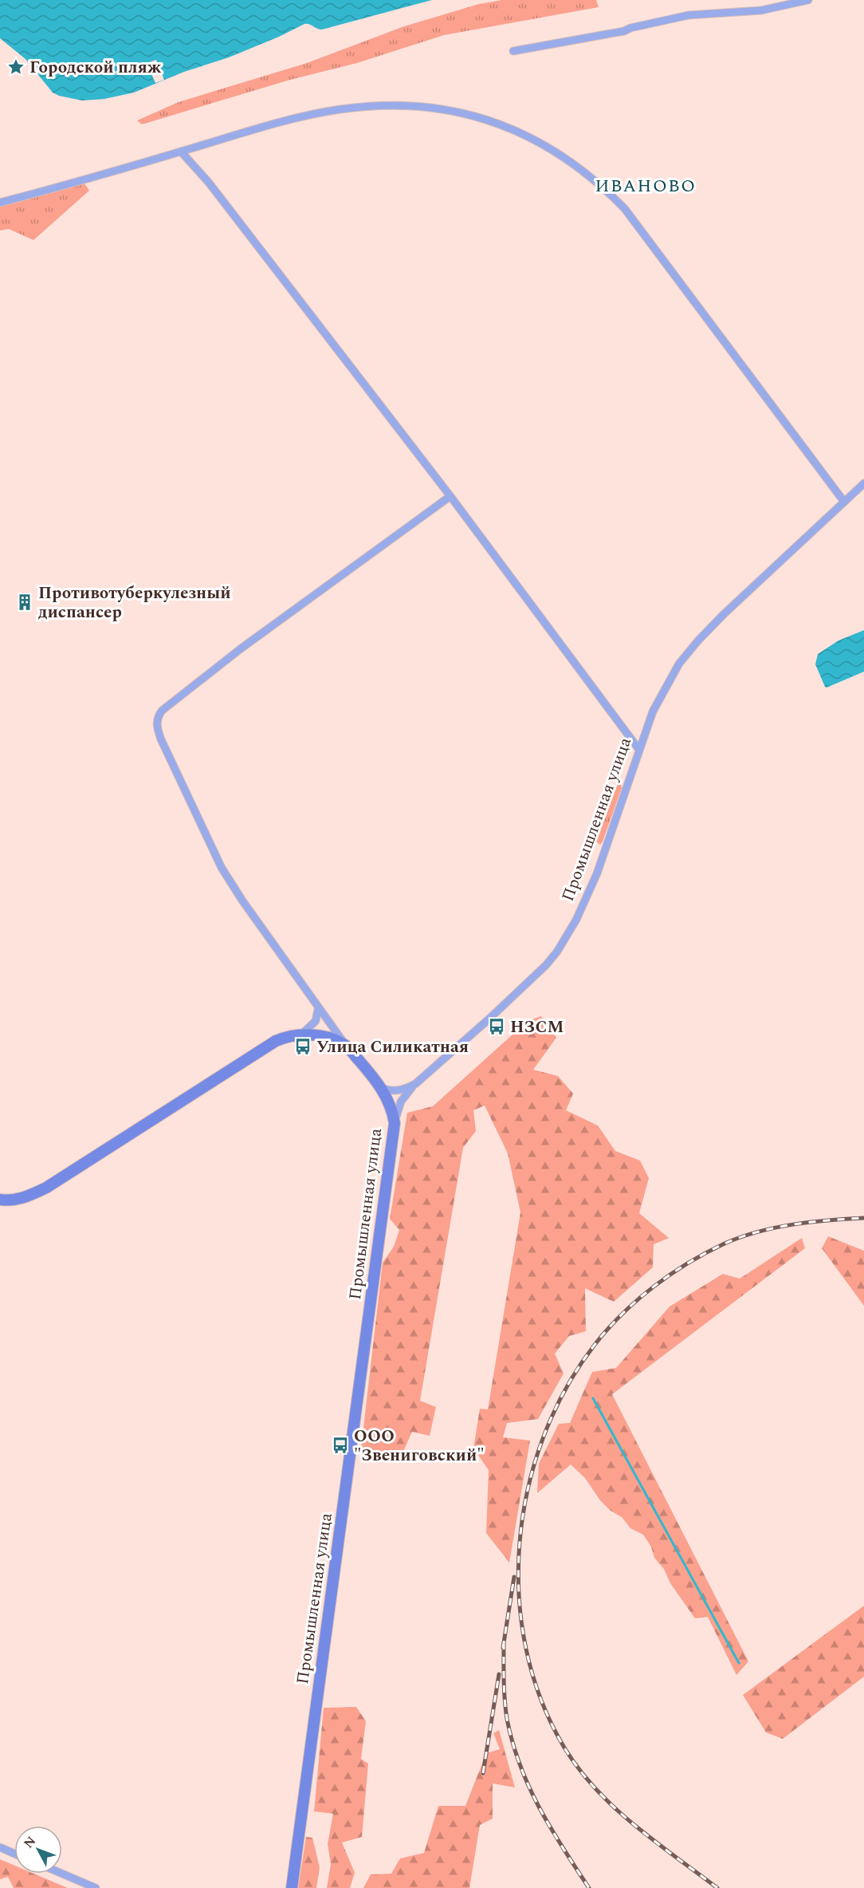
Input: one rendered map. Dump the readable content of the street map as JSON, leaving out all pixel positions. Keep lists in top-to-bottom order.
{
  "streets": {
    "street": ["Промышленная улица"]
  },
  "districts": ["ИВАНОВО"],
  "places": {
    "place": ["Городской пляж"],
    "building": ["Противотуберкулезный диспансер"],
    "bus stop": ["НЗСМ", "Улица Силикатная", "ООО \"Звениговский\""]
  },
  "north": "top left"
}
